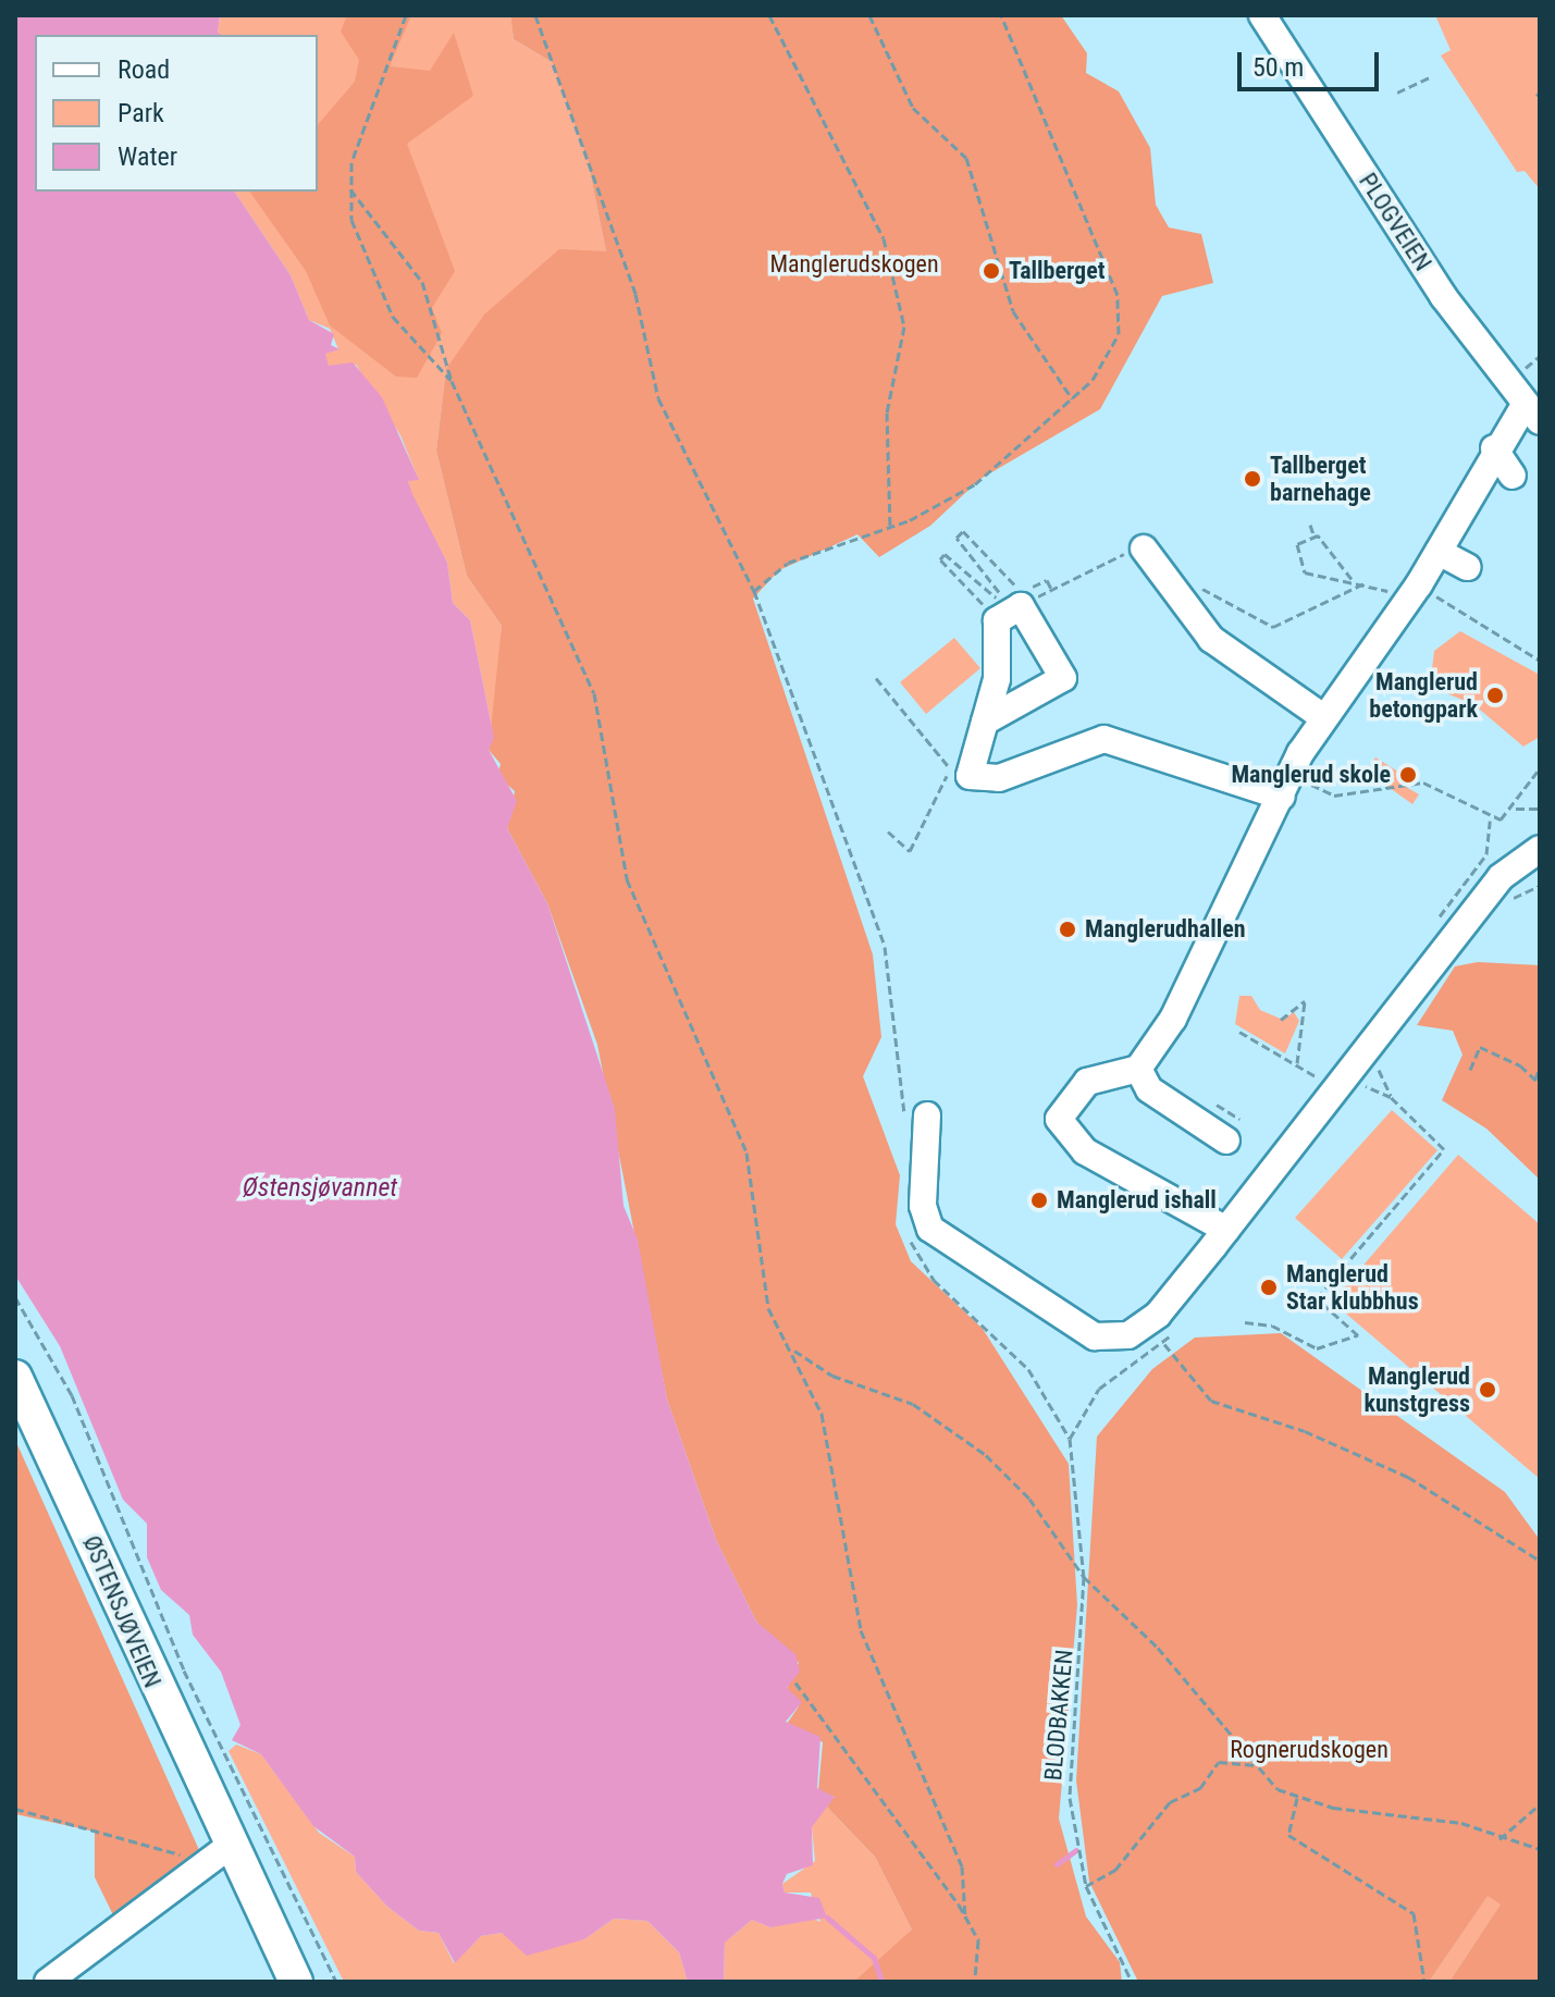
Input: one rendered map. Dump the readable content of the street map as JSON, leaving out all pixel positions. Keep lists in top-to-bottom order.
{
  "streets": {
    "main road": ["ØSTENSJØVEIEN"],
    "street": ["PLOGVEIEN"],
    "path": ["BLODBAKKEN"]
  },
  "water": ["Østensjøvannet"],
  "parks": ["Manglerudskogen", "Rognerudskogen"],
  "places": [
    "Tallberget",
    "Tallberget barnehage",
    "Manglerud betongpark",
    "Manglerud skole",
    "Manglerudhallen",
    "Manglerud ishall",
    "Manglerud Star klubbhus",
    "Manglerud kunstgress"
  ],
  "legend": ["Road", "Park", "Water"],
  "scale_bar": "50 m"
}
